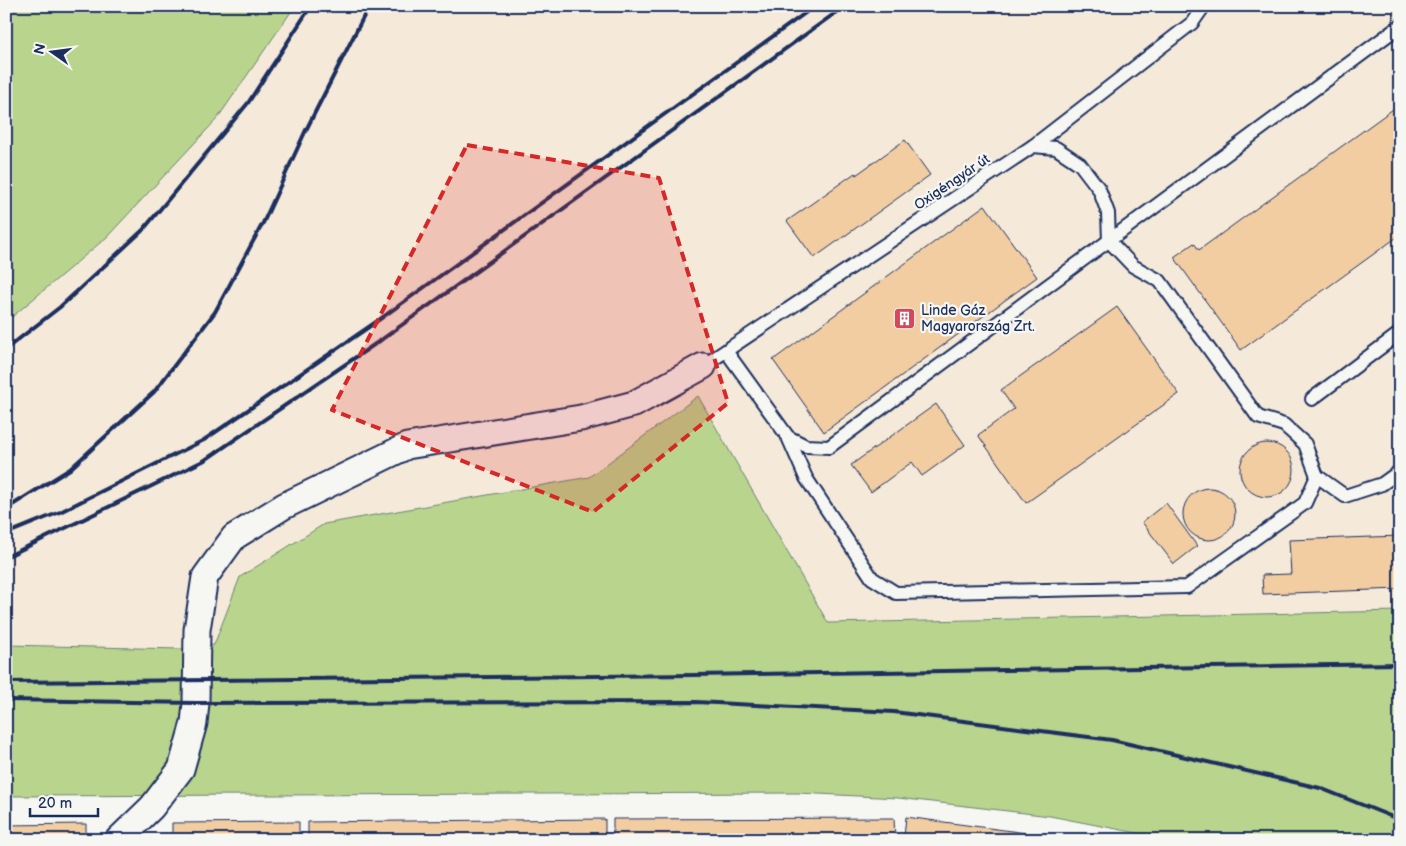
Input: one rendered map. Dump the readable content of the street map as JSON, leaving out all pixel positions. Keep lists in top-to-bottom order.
{
  "streets": {
    "lane": ["Oxigéngyár út"]
  },
  "places": {
    "building": ["Linde Gáz Magyarország Zrt."]
  },
  "scale_bar": "20 m",
  "north": "left"
}
